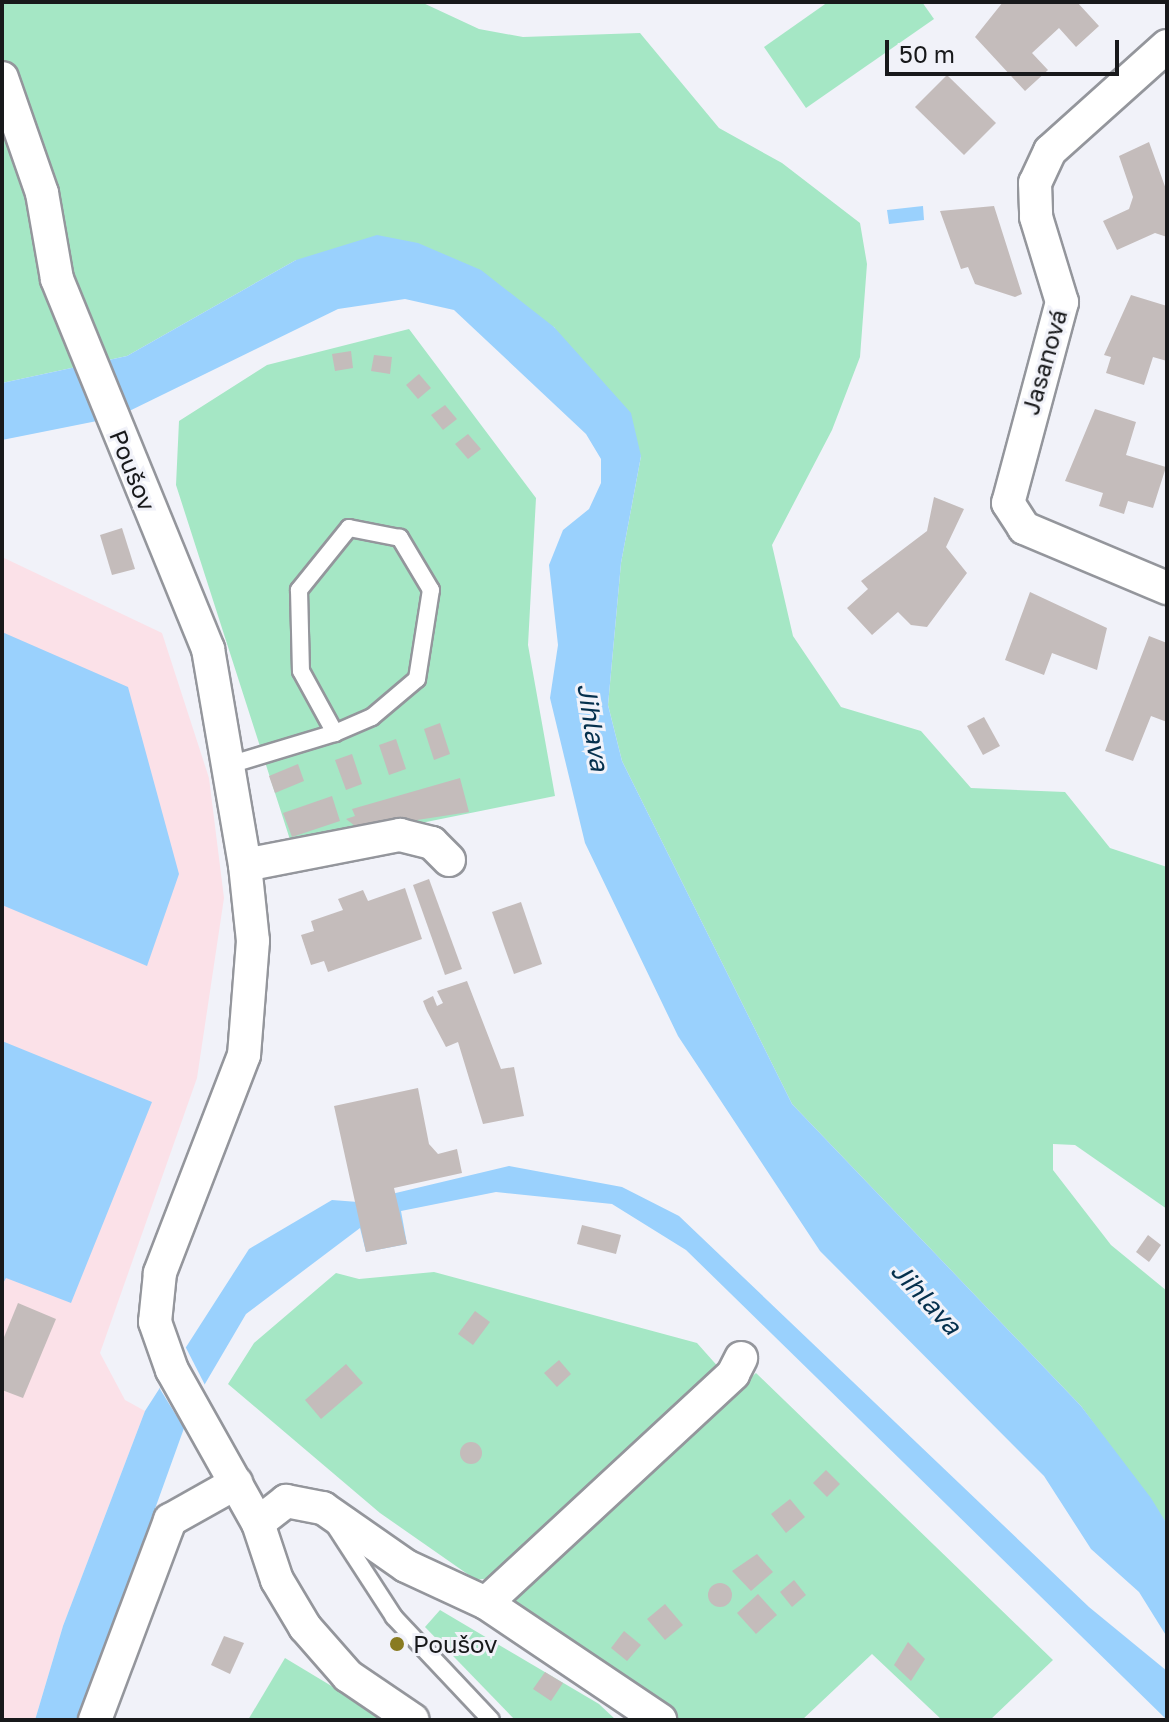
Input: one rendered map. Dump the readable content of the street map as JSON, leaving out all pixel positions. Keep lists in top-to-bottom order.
{
  "streets": {
    "street": ["Jasanová", "Poušov"]
  },
  "water": ["Jihlava"],
  "places": ["Poušov"],
  "scale_bar": "50 m"
}
